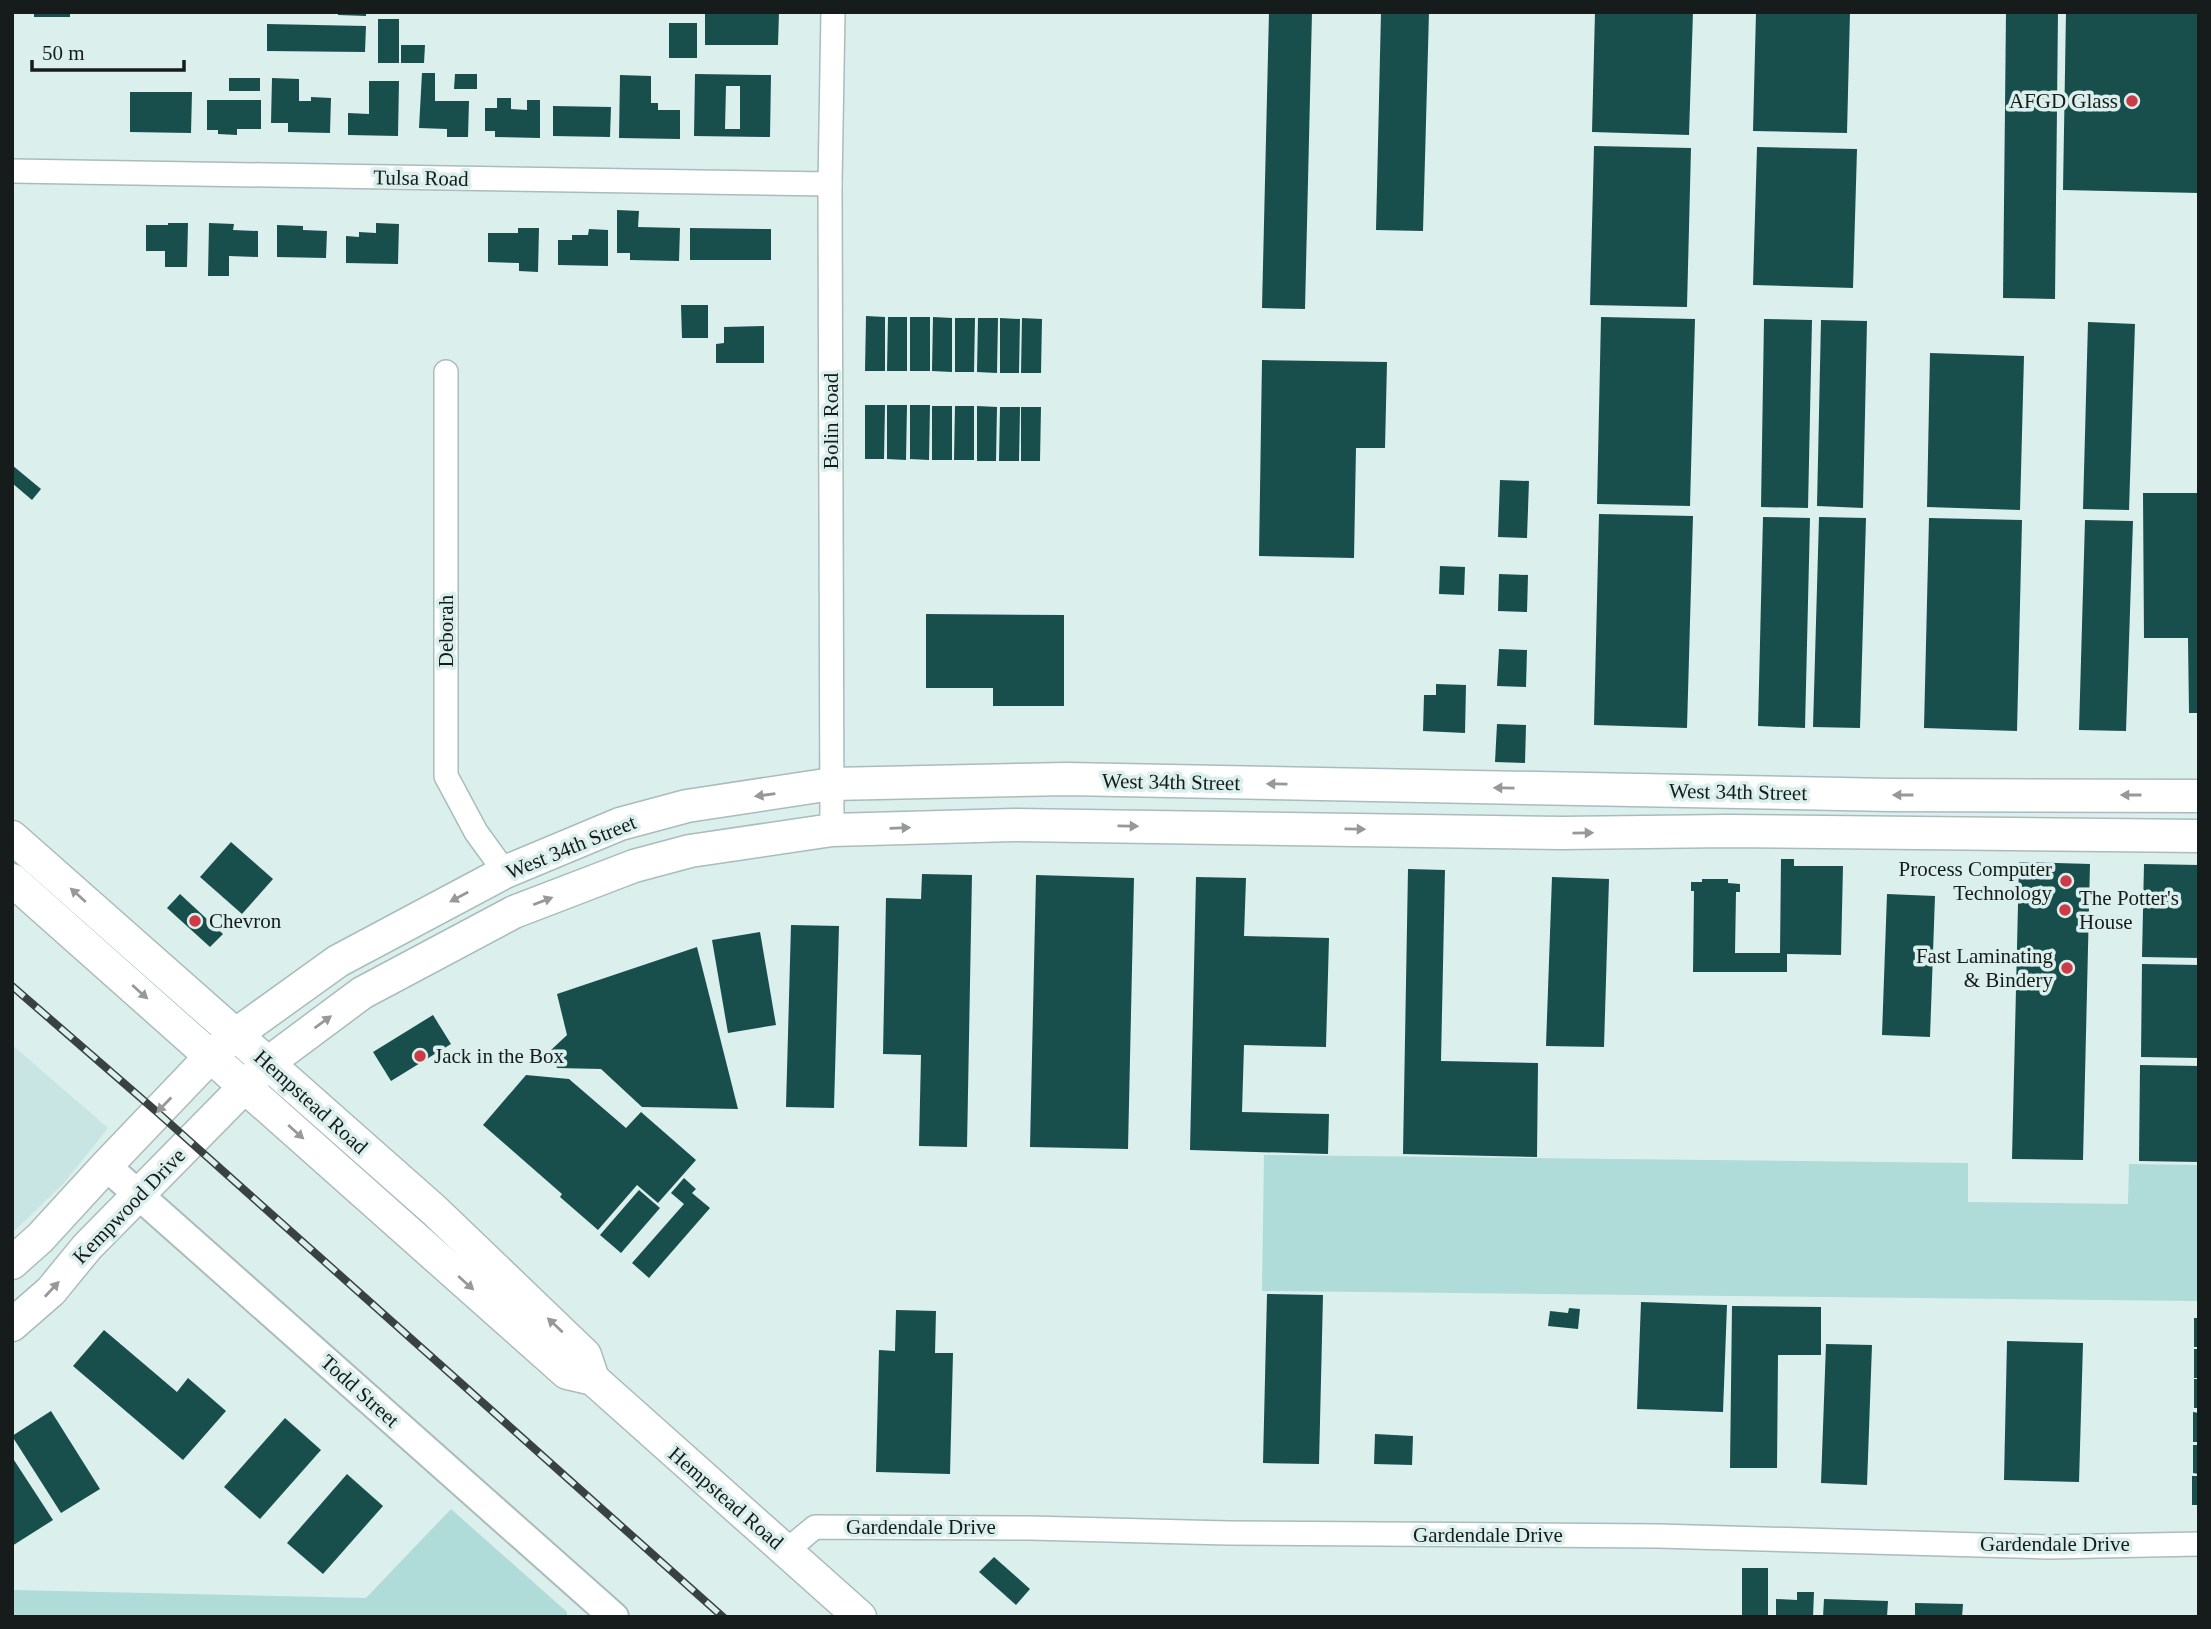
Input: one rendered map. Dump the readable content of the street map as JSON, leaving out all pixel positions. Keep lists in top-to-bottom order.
{
  "streets": {
    "main road": ["West 34th Street", "Hempstead Road", "Kempwood Drive"],
    "street": [
      "Tulsa Road",
      "Bolin Road",
      "Deborah",
      "Todd Street",
      "Gardendale Drive"
    ]
  },
  "crossings": [
    ["Tulsa Road", "Bolin Road"],
    ["Bolin Road", "West 34th Street"],
    ["Deborah", "West 34th Street"],
    ["West 34th Street", "Hempstead Road"],
    ["West 34th Street", "Kempwood Drive"],
    ["Hempstead Road", "Kempwood Drive"],
    ["Hempstead Road", "Gardendale Drive"],
    ["Kempwood Drive", "Todd Street"]
  ],
  "places": [
    "AFGD Glass",
    "Process Computer Technology",
    "The Potter's House",
    "Chevron",
    "Fast Laminating & Bindery",
    "Jack in the Box"
  ],
  "scale_bar": "50 m"
}
